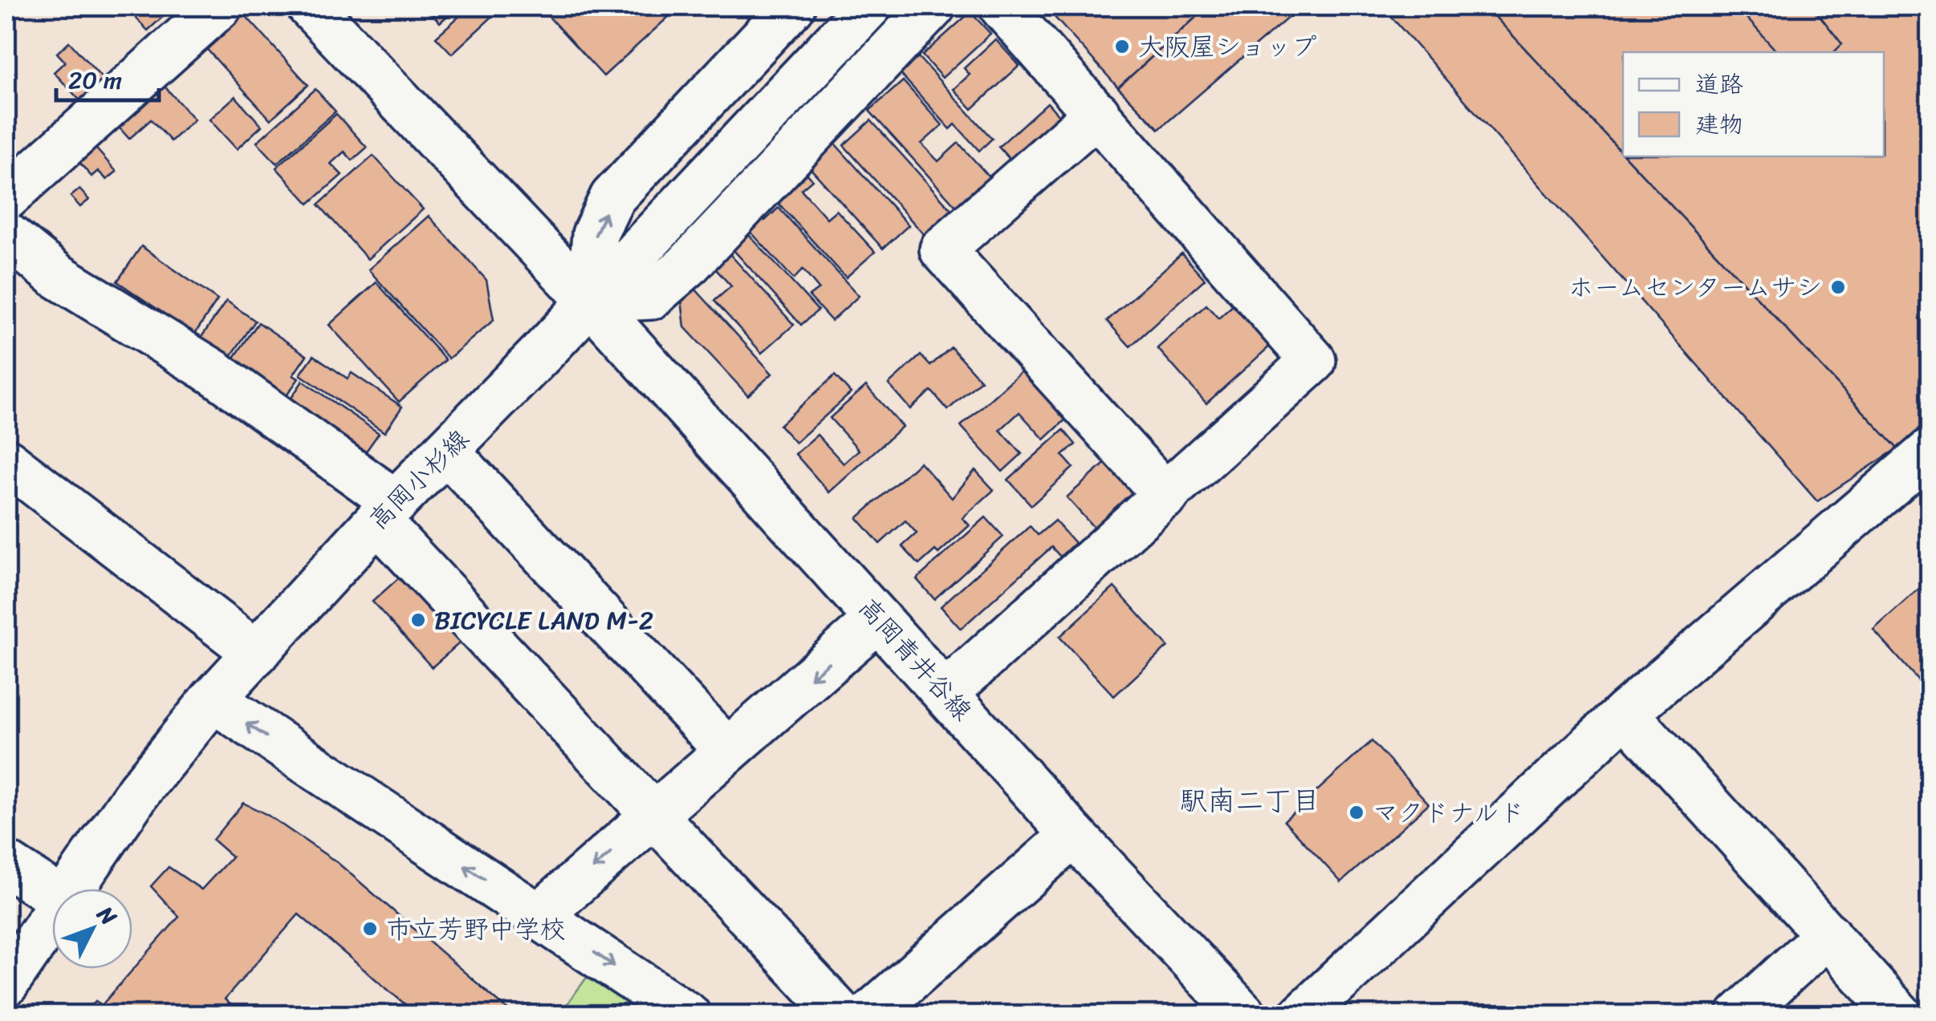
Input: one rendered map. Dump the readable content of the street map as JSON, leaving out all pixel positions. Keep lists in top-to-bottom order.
{
  "streets": {
    "street": ["高岡小杉線", "高岡青井谷線"]
  },
  "crossings": [
    ["高岡小杉線", "高岡青井谷線"]
  ],
  "districts": ["駅南二丁目"],
  "places": [
    "大阪屋ショップ",
    "ホームセンタームサシ",
    "BICYCLE LAND M-2",
    "マクドナルド",
    "市立芳野中学校"
  ],
  "legend": ["道路", "建物"],
  "scale_bar": "20 m",
  "north": "top right"
}
